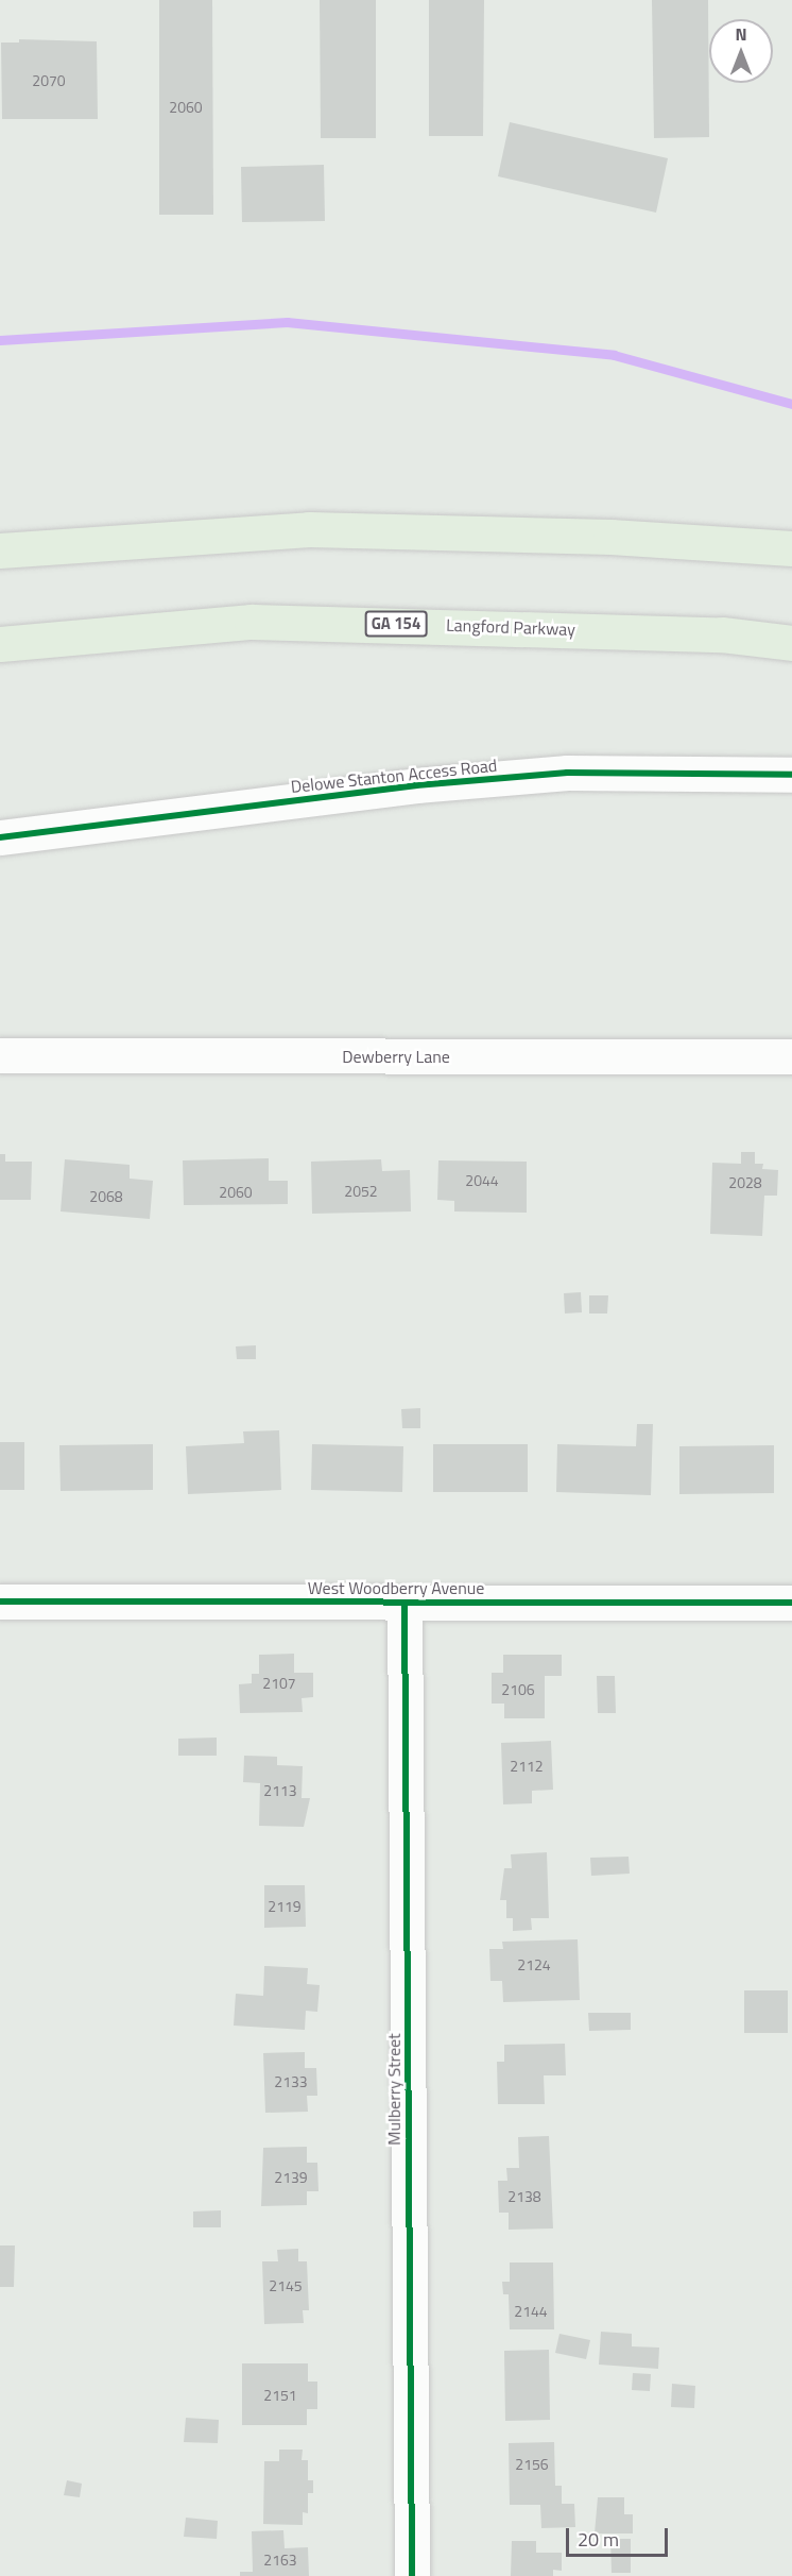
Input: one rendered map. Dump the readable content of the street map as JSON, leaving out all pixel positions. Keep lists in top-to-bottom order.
{
  "streets": {
    "highway": ["GA 154", "Langford Parkway"],
    "street": [
      "Delowe Stanton Access Road",
      "Dewberry Lane",
      "West Woodberry Avenue",
      "Mulberry Street"
    ]
  },
  "crossings": [
    ["West Woodberry Avenue", "Mulberry Street"]
  ],
  "house_numbers": [
    "2070",
    "2060",
    "2044",
    "2028",
    "2052",
    "2060",
    "2068",
    "2107",
    "2106",
    "2112",
    "2113",
    "2119",
    "2124",
    "2133",
    "2139",
    "2138",
    "2145",
    "2144",
    "2151",
    "2156",
    "2163"
  ],
  "scale_bar": "20 m",
  "north": "top"
}
